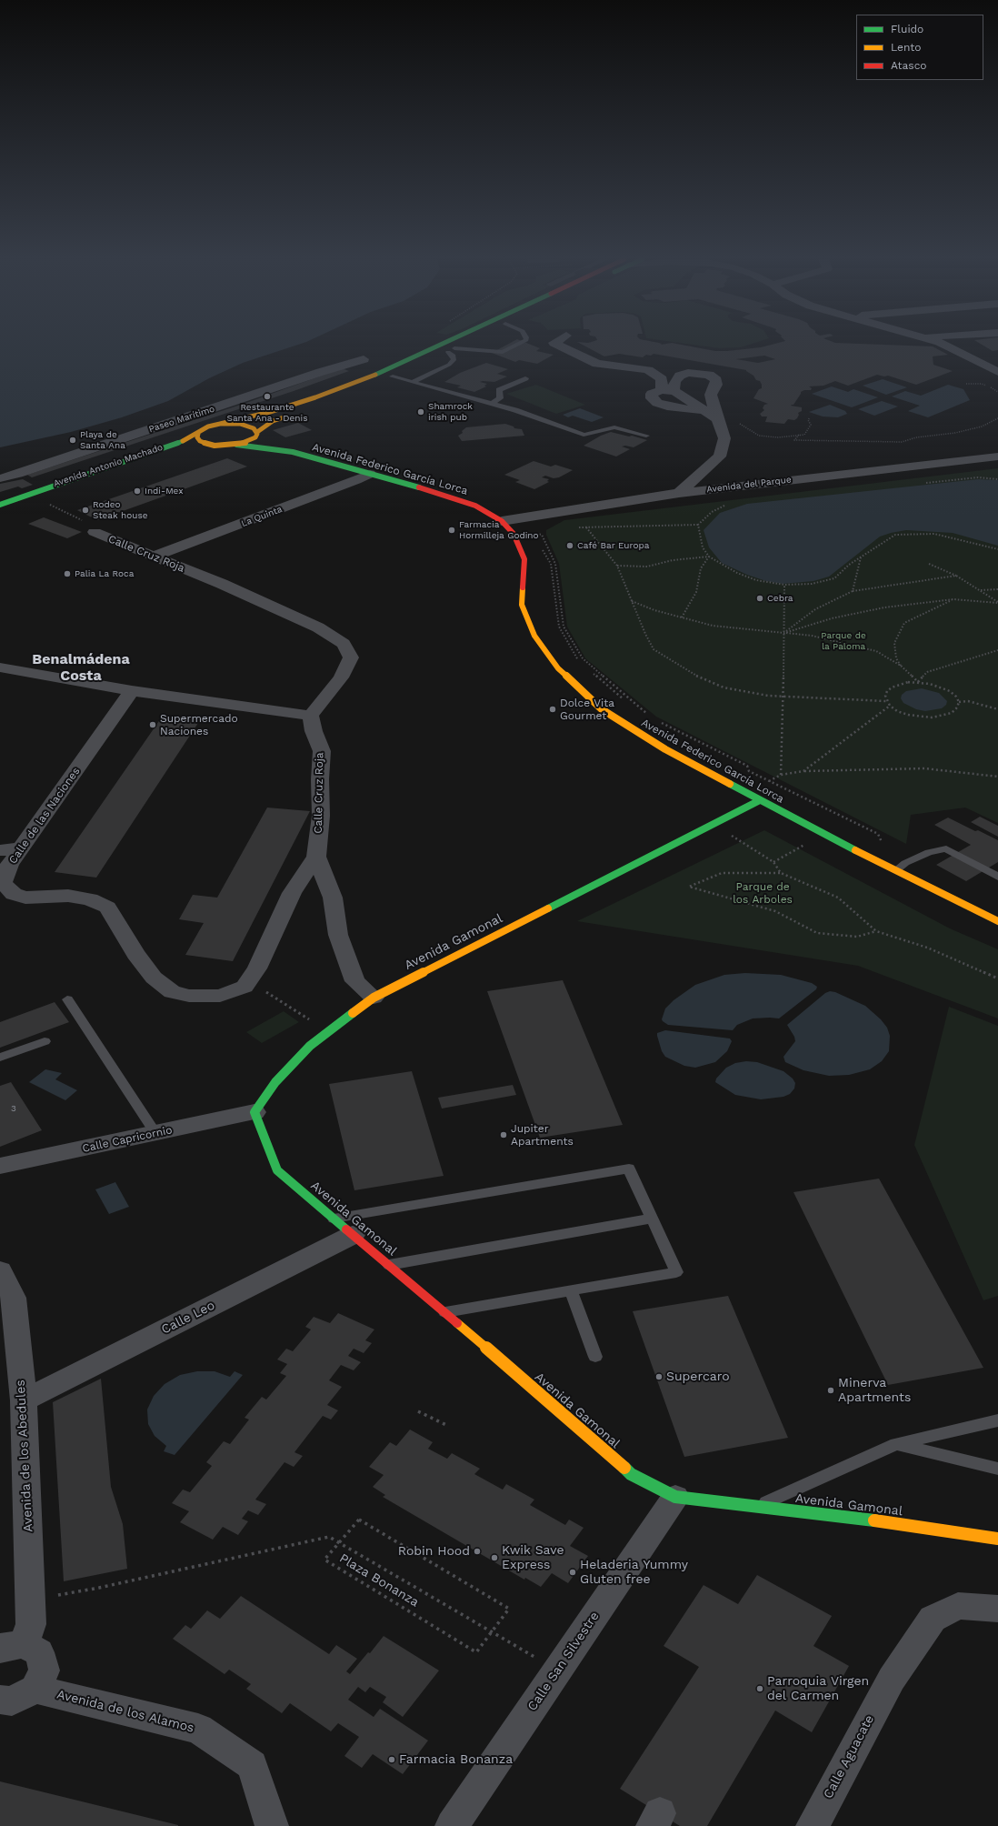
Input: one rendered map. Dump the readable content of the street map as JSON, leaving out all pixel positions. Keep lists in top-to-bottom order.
{
  "streets": {
    "street": [
      "Paseo Marítimo",
      "Avenida Antonio Machado",
      "Avenida Federico García Lorca",
      "Avenida del Parque",
      "La Quinta",
      "Calle Cruz Roja",
      "Calle de las Naciones",
      "Avenida Gamonal",
      "Calle Capricornio",
      "Calle Leo",
      "Avenida de los Abedules",
      "Calle San Silvestre",
      "Avenida de los Alamos",
      "Calle Aguacate"
    ],
    "path": ["Plaza Bonanza"]
  },
  "crossings": [
    ["Avenida Federico García Lorca", "Avenida del Parque"],
    ["Avenida Federico García Lorca", "La Quinta"],
    ["Avenida Federico García Lorca", "Avenida Gamonal"],
    ["La Quinta", "Calle Cruz Roja"],
    ["Calle Cruz Roja", "Calle de las Naciones"],
    ["Calle Cruz Roja", "Avenida Gamonal"],
    ["Avenida Gamonal", "Calle Capricornio"],
    ["Avenida Gamonal", "Calle Leo"],
    ["Avenida Gamonal", "Calle San Silvestre"],
    ["Calle Leo", "Avenida de los Abedules"]
  ],
  "districts": ["Benalmádena Costa"],
  "parks": ["Parque de la Paloma", "Parque de los Arboles"],
  "places": [
    "Restaurante Santa Ana - Denis",
    "Shamrock irish pub",
    "Playa de Santa Ana",
    "Indi-Mex",
    "Rodeo Steak house",
    "Farmacia Hormilleja Godino",
    "Café Bar Europa",
    "Palia La Roca",
    "Cebra",
    "Dolce Vita Gourmet",
    "Supermercado Naciones",
    "Jupiter Apartments",
    "Supercaro",
    "Minerva Apartments",
    "Robin Hood",
    "Kwik Save Express",
    "Heladeria Yummy Gluten free",
    "Parroquia Virgen del Carmen",
    "Farmacia Bonanza"
  ],
  "house_numbers": ["3"],
  "legend": ["Fluido", "Lento", "Atasco"]
}
